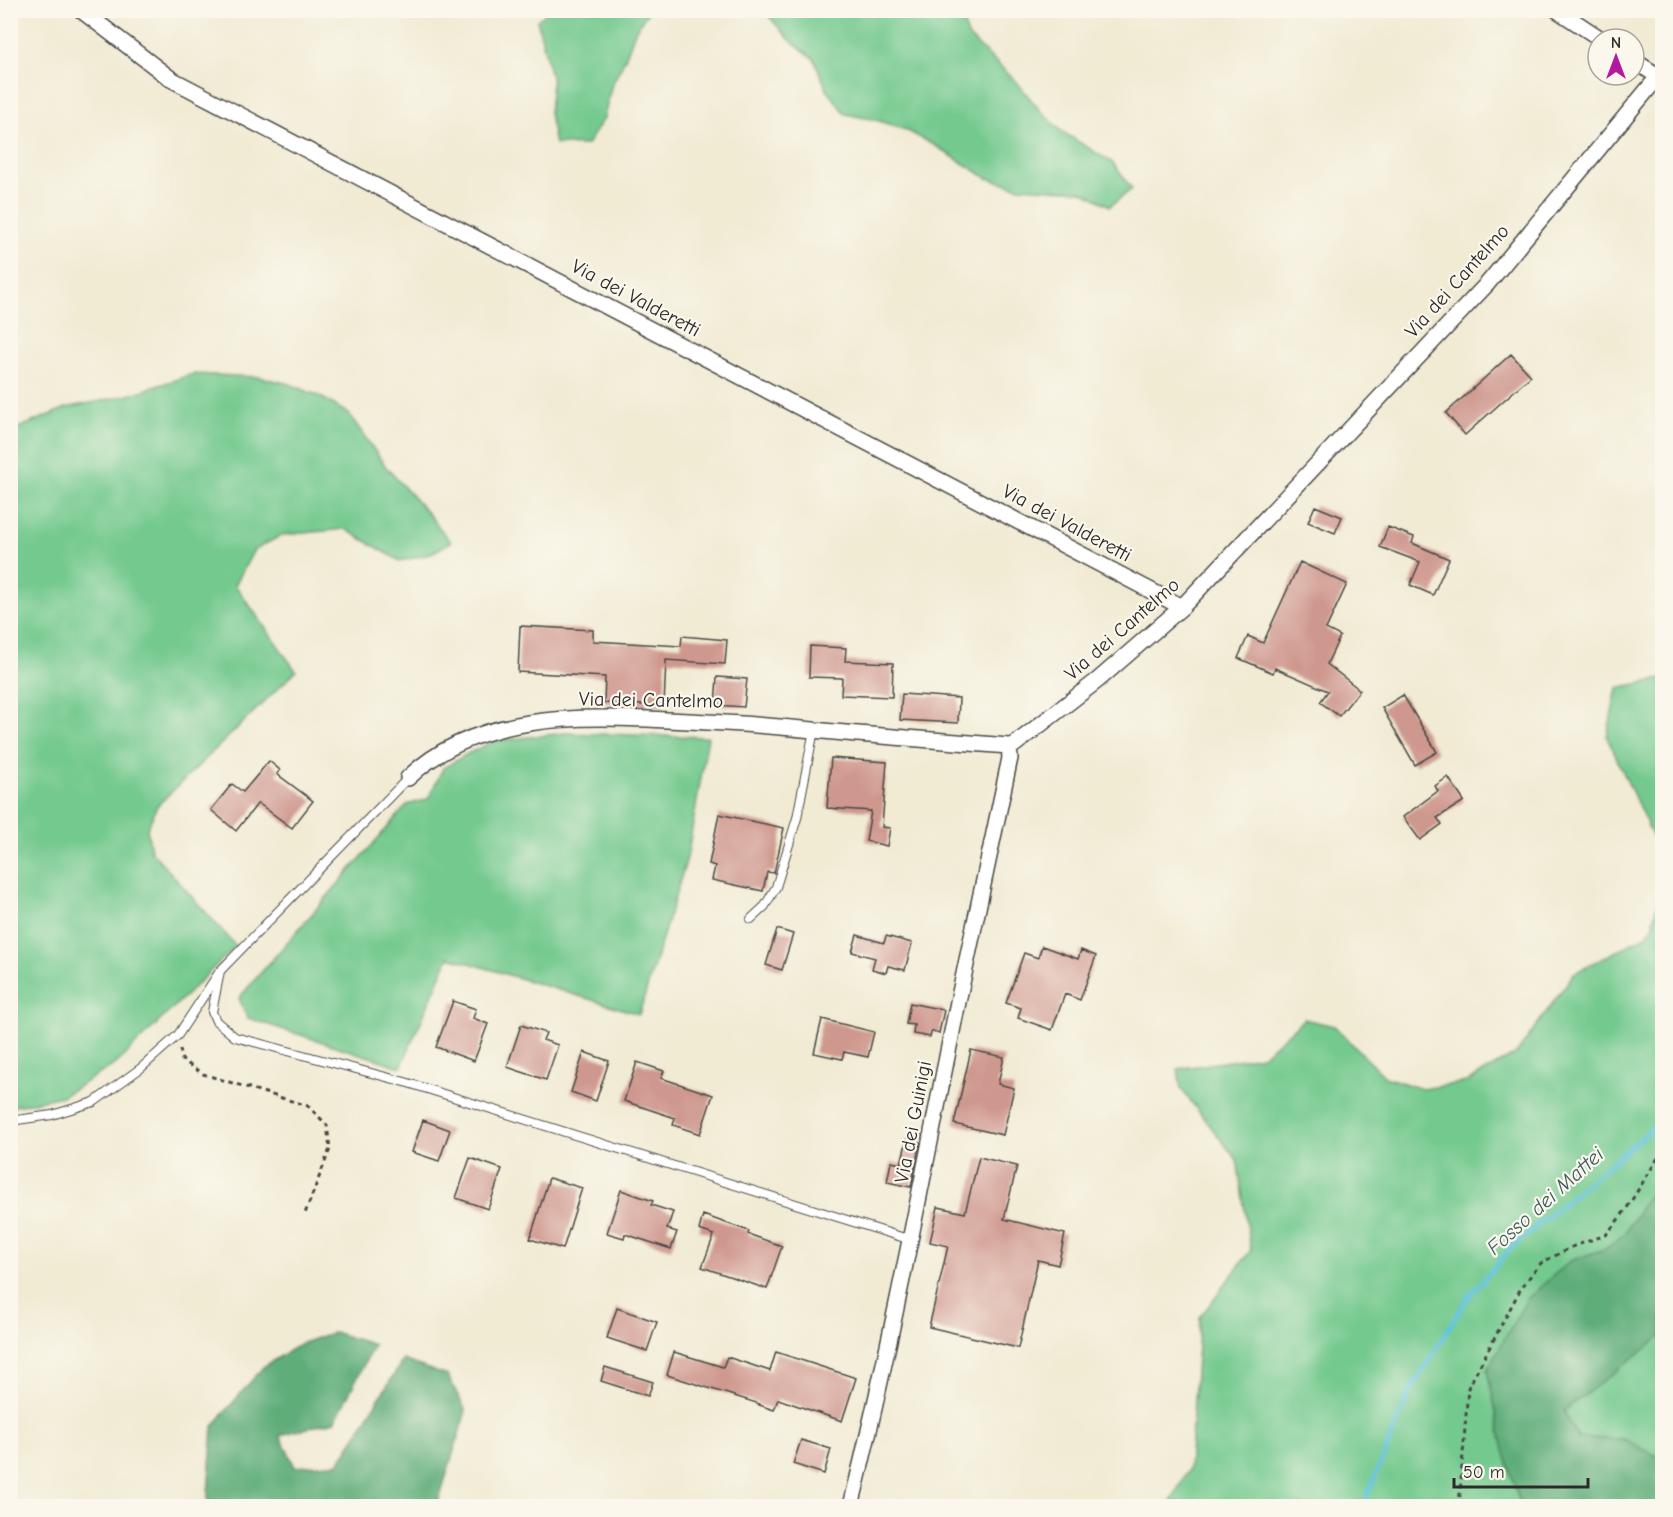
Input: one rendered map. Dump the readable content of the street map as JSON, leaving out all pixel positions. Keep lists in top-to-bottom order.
{
  "streets": {
    "street": ["Via dei Cantelmo", "Via dei Valderetti", "Via dei Guinigi"]
  },
  "crossings": [
    ["Via dei Cantelmo", "Via dei Valderetti"],
    ["Via dei Cantelmo", "Via dei Guinigi"]
  ],
  "water": ["Fosso dei Mattei"],
  "scale_bar": "50 m",
  "north": "top"
}
